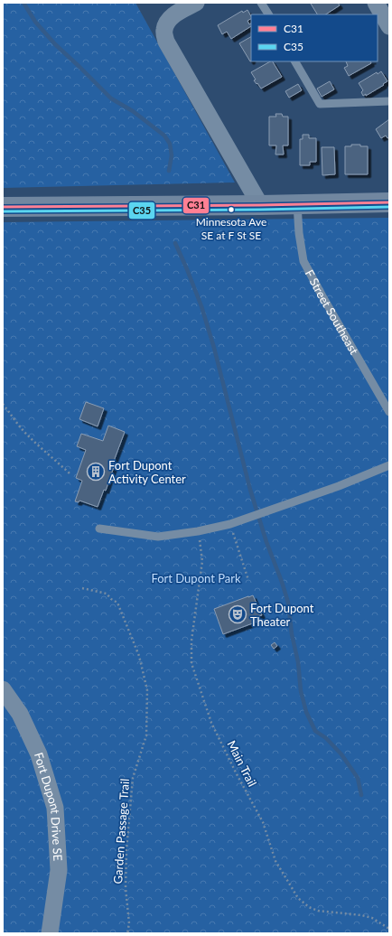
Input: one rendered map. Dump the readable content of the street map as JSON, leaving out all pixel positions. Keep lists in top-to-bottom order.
{
  "streets": {
    "street": ["Fort Dupont Drive SE"],
    "lane": ["F Street Southeast"],
    "path": ["Main Trail", "Garden Passage Trail"]
  },
  "parks": ["Fort Dupont Park"],
  "places": {
    "other": ["Minnesota Ave SE at F St SE"],
    "building": ["Fort Dupont Activity Center"],
    "theatre": ["Fort Dupont Theater"]
  },
  "lines": ["transit line C31", "transit line C35"],
  "legend": ["C31", "C35"]
}
